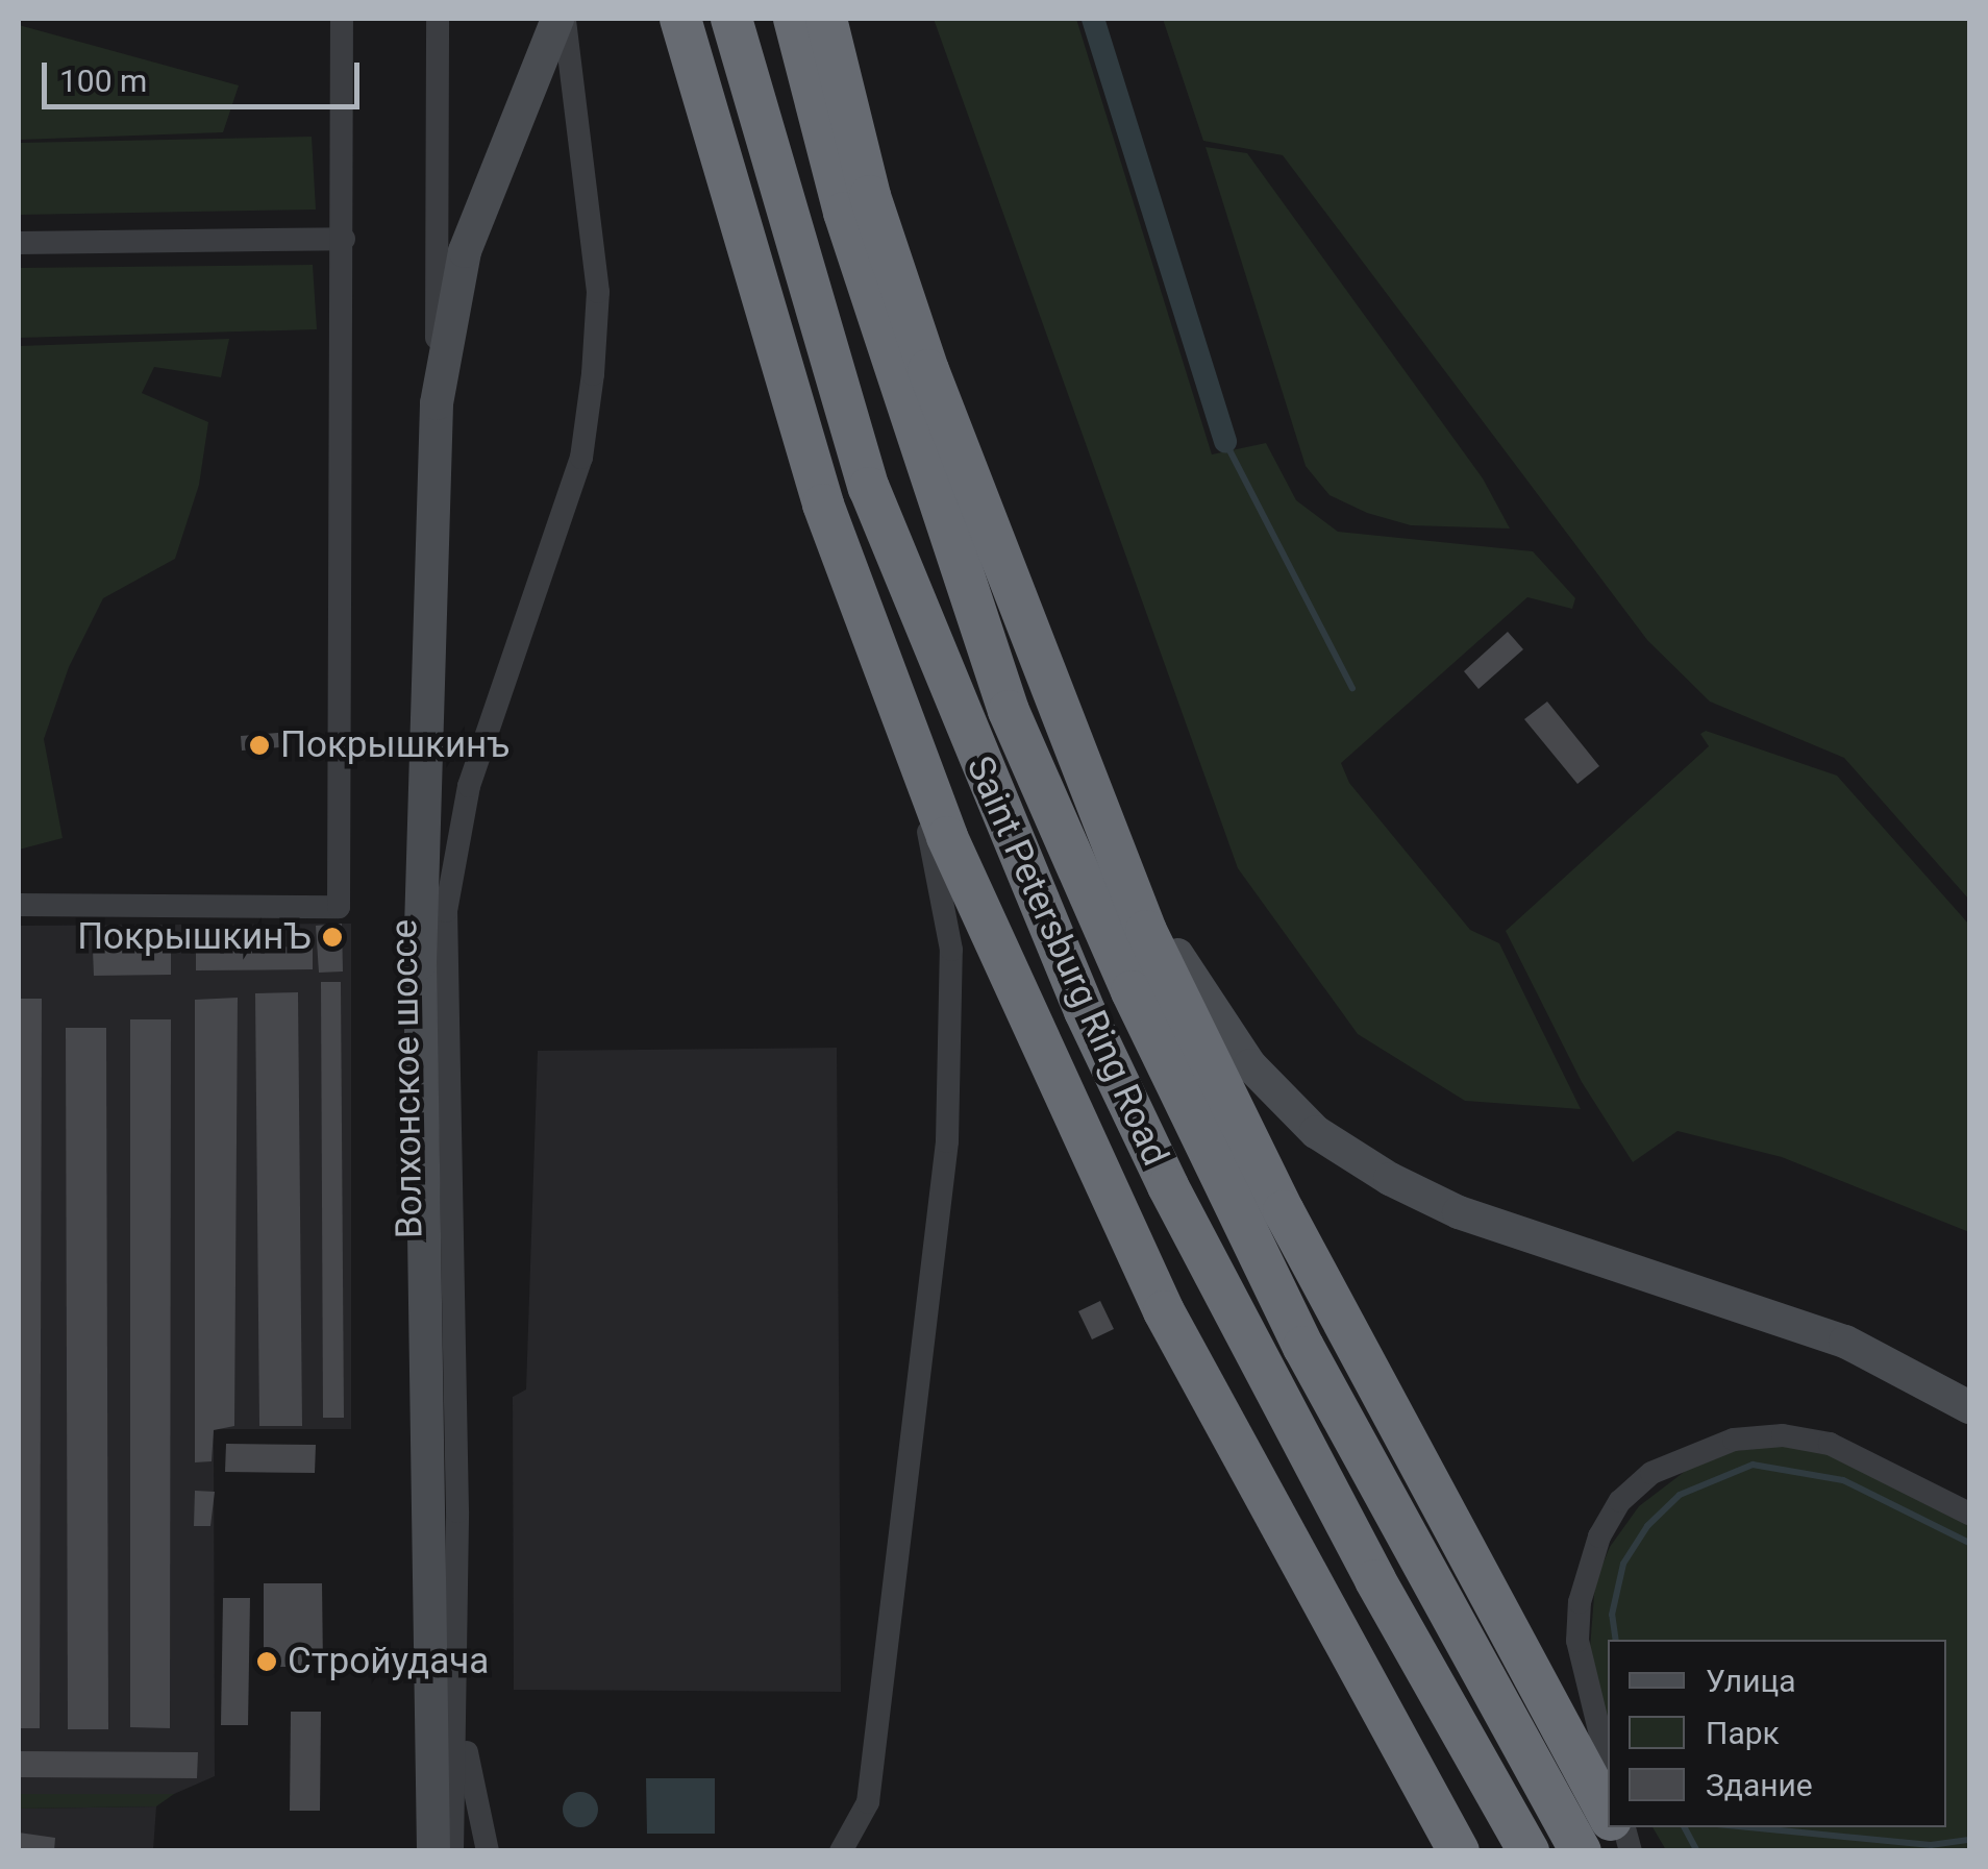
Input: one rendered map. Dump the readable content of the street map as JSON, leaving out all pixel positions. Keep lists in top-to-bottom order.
{
  "streets": {
    "highway": ["Saint Petersburg Ring Road"],
    "main road": ["Волхонское шоссе"]
  },
  "places": ["Покрышкинъ", "ПокрышкинЪ", "Стройудача"],
  "legend": ["Улица", "Парк", "Здание"],
  "scale_bar": "100 m"
}
